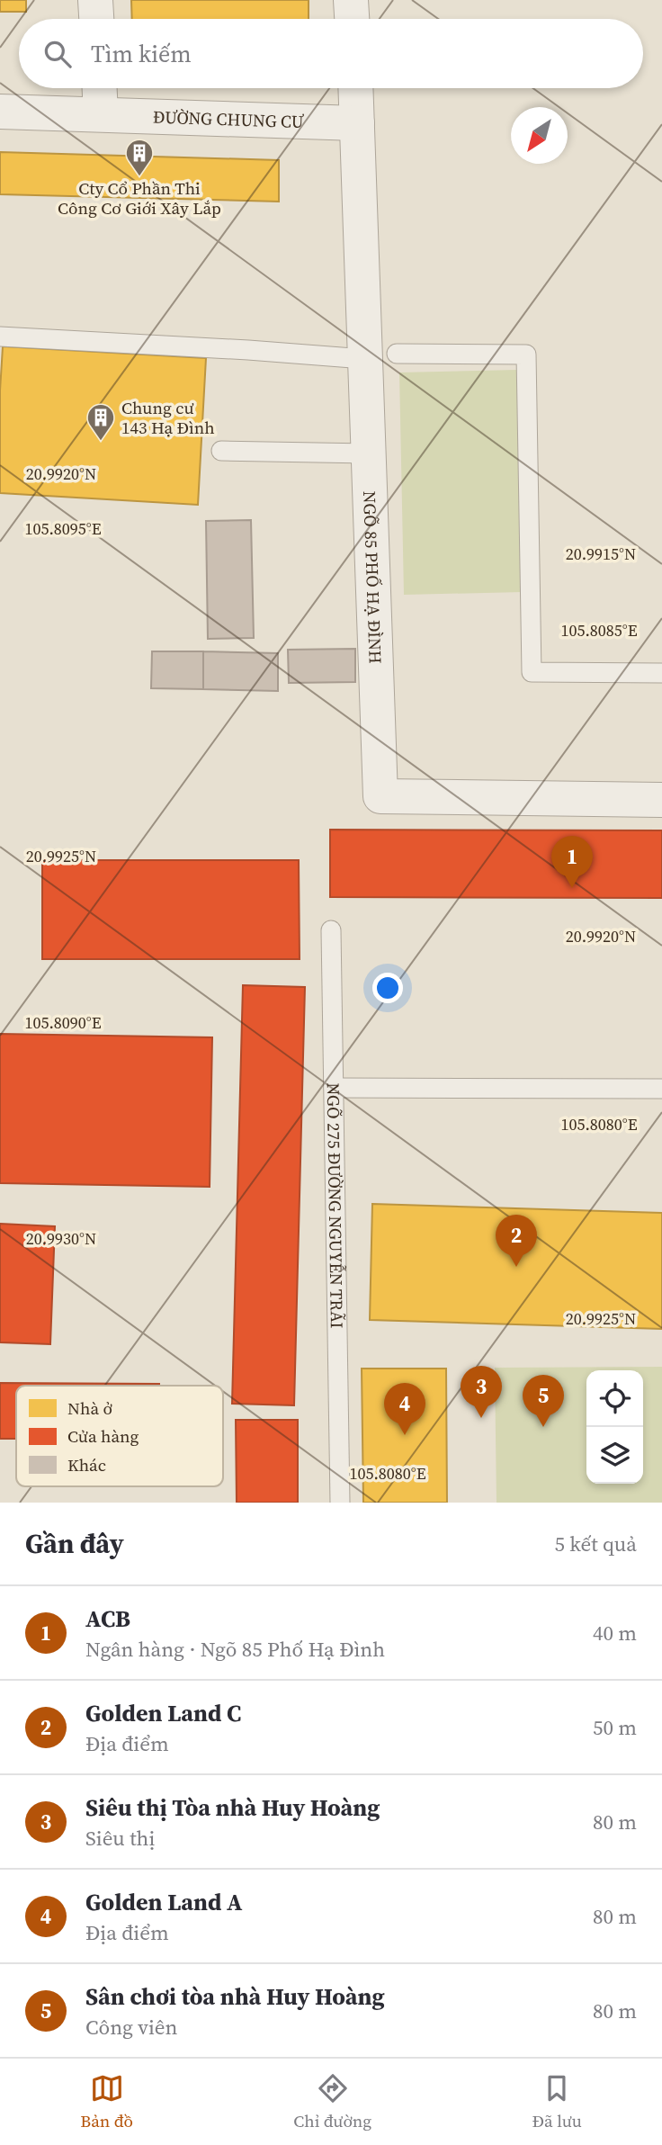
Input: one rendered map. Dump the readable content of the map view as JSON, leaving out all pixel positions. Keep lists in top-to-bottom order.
{
  "streets": {
    "street": ["ĐƯỜNG CHUNG CƯ", "NGÕ 85 PHỐ HẠ ĐÌNH"],
    "lane": ["NGÕ 275 ĐƯỜNG NGUYỄN TRÃI"]
  },
  "crossings": [
    ["ĐƯỜNG CHUNG CƯ", "NGÕ 85 PHỐ HẠ ĐÌNH"]
  ],
  "places": {
    "building": ["Cty Cổ Phần Thi Công Cơ Giới Xây Lắp", "Chung cư 143 Hạ Đình"]
  },
  "legend": ["Nhà ở", "Cửa hàng", "Khác"],
  "north": "bottom left",
  "page": {
    "search": "Tìm kiếm",
    "pins": [
      "1",
      "2",
      "3",
      "5",
      "4"
    ],
    "heading": ["Gần đây", "5 kết quả"],
    "list": [
      {
        "mark": "1",
        "name": "ACB",
        "note": "Ngân hàng · Ngõ 85 Phố Hạ Đình",
        "value": "40 m"
      },
      {
        "mark": "2",
        "name": "Golden Land C",
        "note": "Địa điểm",
        "value": "50 m"
      },
      {
        "mark": "3",
        "name": "Siêu thị Tòa nhà Huy Hoàng",
        "note": "Siêu thị",
        "value": "80 m"
      },
      {
        "mark": "4",
        "name": "Golden Land A",
        "note": "Địa điểm",
        "value": "80 m"
      },
      {
        "mark": "5",
        "name": "Sân chơi tòa nhà Huy Hoàng",
        "note": "Công viên",
        "value": "80 m"
      }
    ],
    "nav": ["Bản đồ", "Chỉ đường", "Đã lưu"]
  },
  "coordinates": [
    "20.9920°N",
    "105.8095°E",
    "20.9915°N",
    "105.8085°E",
    "20.9925°N",
    "105.8090°E",
    "105.8080°E",
    "20.9930°N"
  ]
}
